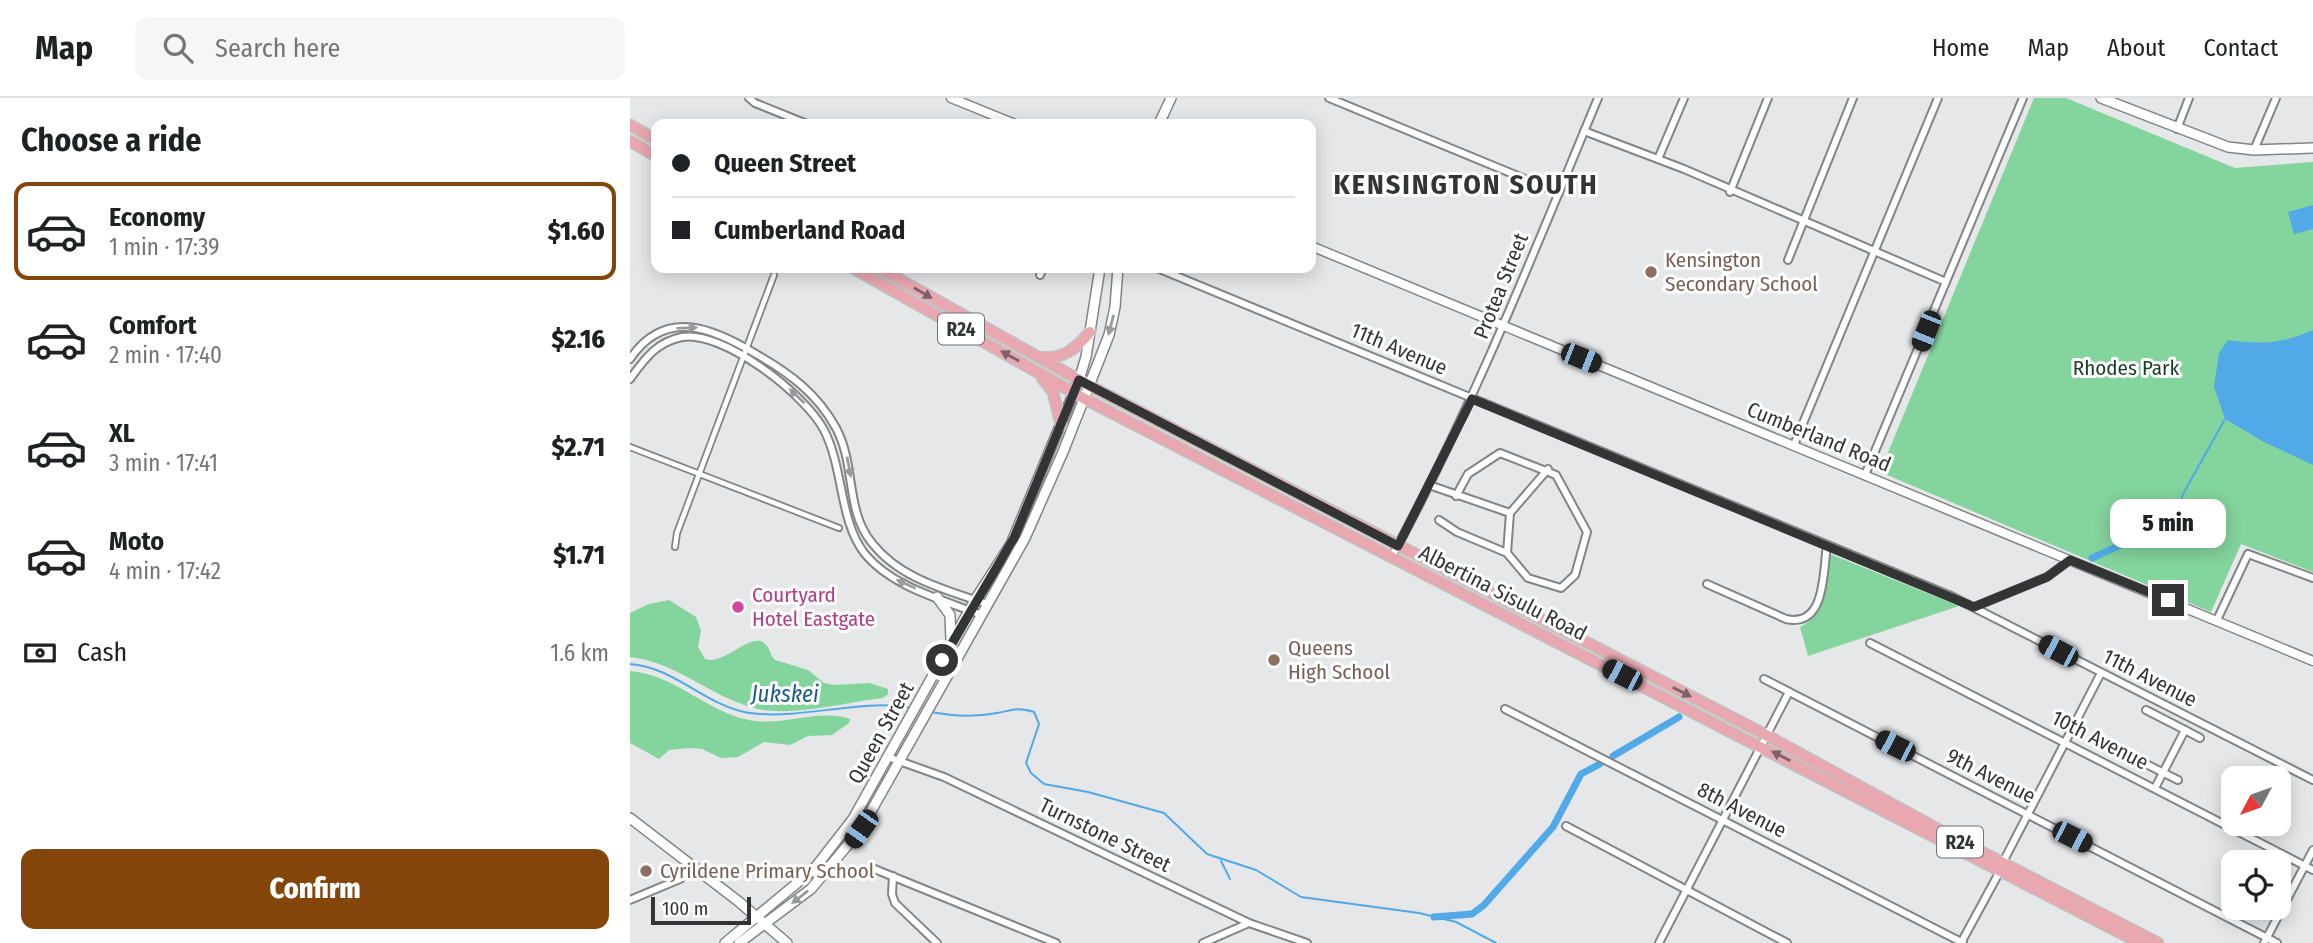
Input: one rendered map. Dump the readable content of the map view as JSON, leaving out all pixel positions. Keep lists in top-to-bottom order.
{
  "streets": {
    "main road": ["R24", "Albertina Sisulu Road", "Queen Street"],
    "street": [
      "Protea Street",
      "11th Avenue",
      "Cumberland Road",
      "10th Avenue",
      "9th Avenue",
      "8th Avenue",
      "Turnstone Street"
    ]
  },
  "crossings": [
    ["Protea Street", "11th Avenue"],
    ["Protea Street", "Cumberland Road"],
    ["Protea Street", "Albertina Sisulu Road"],
    ["Albertina Sisulu Road", "Queen Street"],
    ["Queen Street", "Turnstone Street"]
  ],
  "districts": ["KENSINGTON SOUTH"],
  "water": ["Jukskei"],
  "parks": ["Rhodes Park"],
  "places": [
    "Kensington Secondary School",
    "Courtyard Hotel Eastgate",
    "Queens High School",
    "Cyrildene Primary School"
  ],
  "scale_bar": "100 m",
  "north": "bottom left",
  "page": {
    "header": "Map",
    "search": "Search here",
    "nav": [
      "Home",
      "Map",
      "About",
      "Contact"
    ],
    "heading": "Choose a ride",
    "banner": ["Queen Street", "Cumberland Road"],
    "list": [
      {
        "name": "Economy",
        "note": "1 min · 17:39",
        "value": "$1.60"
      },
      {
        "name": "Comfort",
        "note": "2 min · 17:40",
        "value": "$2.16"
      },
      {
        "name": "XL",
        "note": "3 min · 17:41",
        "value": "$2.71"
      },
      {
        "name": "Moto",
        "note": "4 min · 17:42",
        "value": "$1.71"
      }
    ],
    "bubble": "5 min",
    "pay": ["Cash", "1.6 km"],
    "buttons": "Confirm",
    "scale": "100 m"
  }
}
